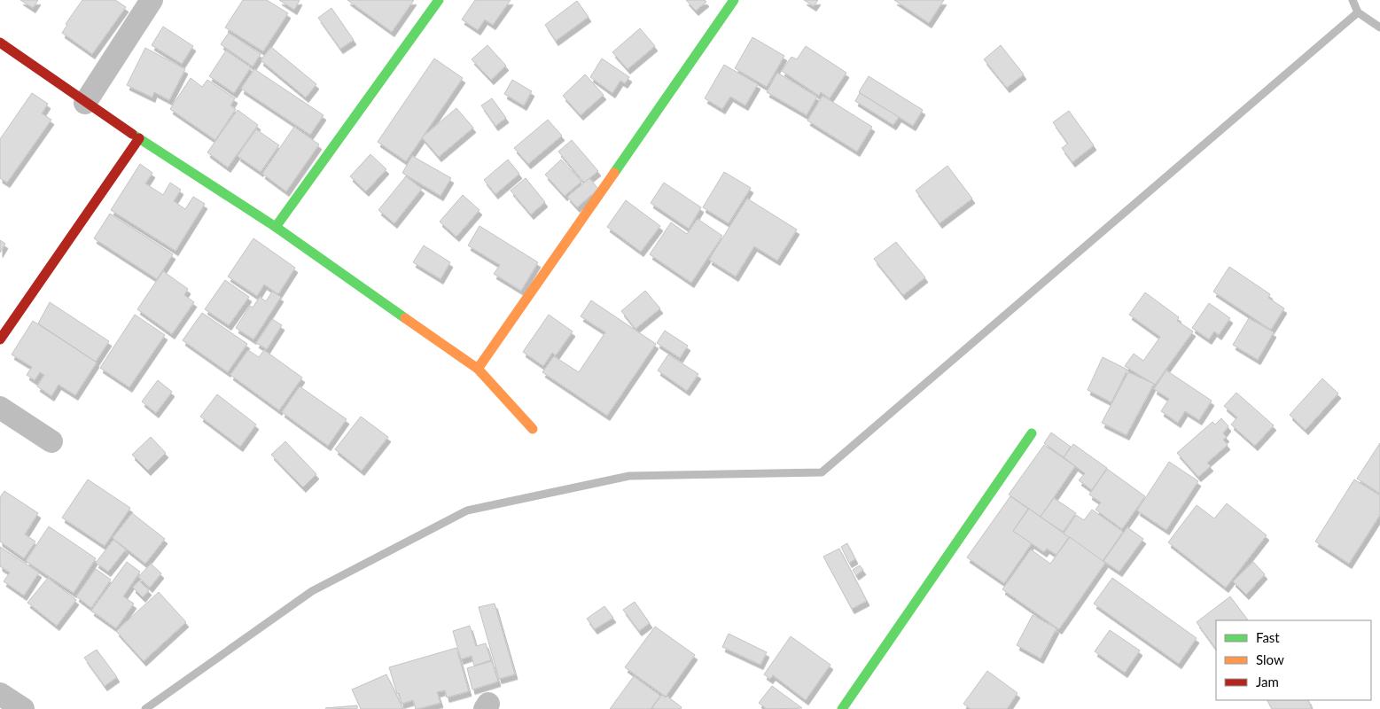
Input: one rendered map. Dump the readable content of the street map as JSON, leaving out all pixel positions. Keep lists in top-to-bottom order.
{
  "legend": ["Fast", "Slow", "Jam"]
}
